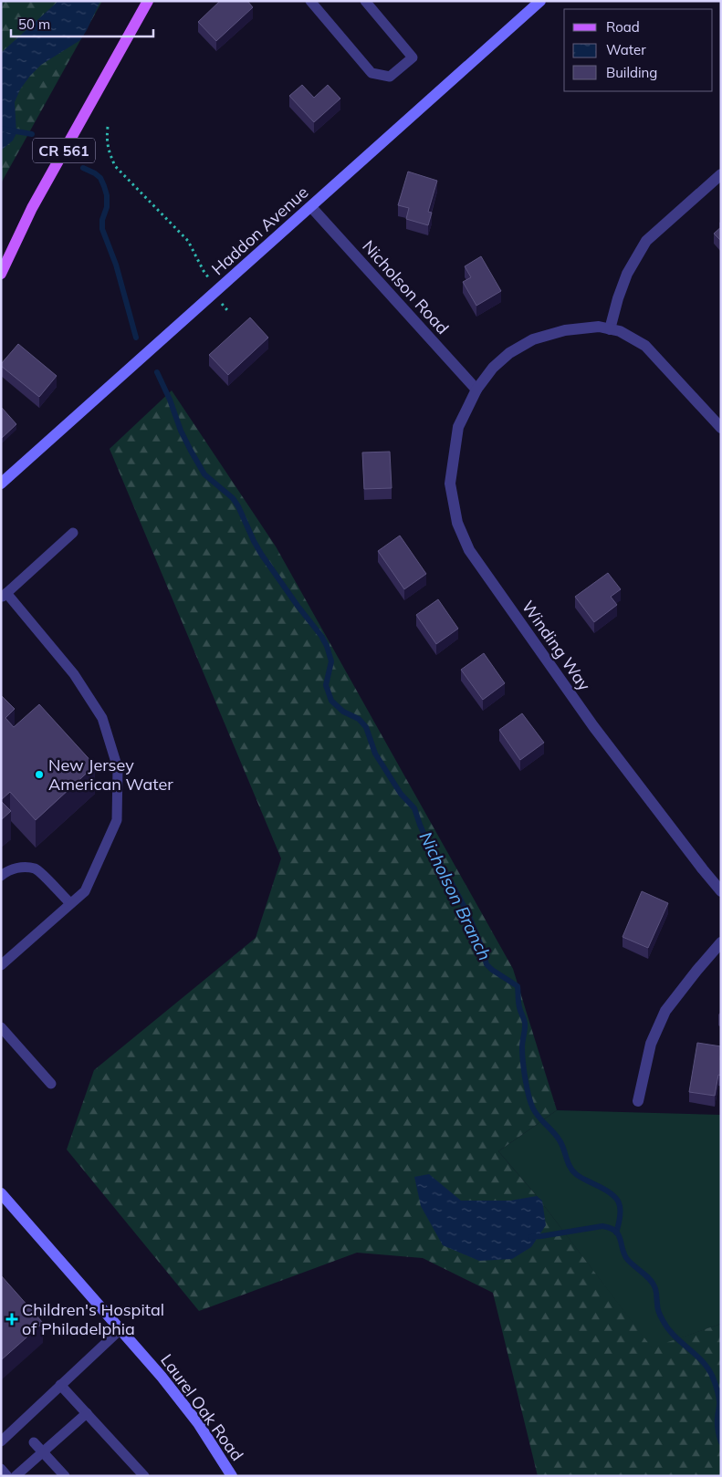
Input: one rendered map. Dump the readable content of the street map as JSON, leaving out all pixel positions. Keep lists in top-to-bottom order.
{
  "streets": {
    "main road": ["CR 561"],
    "street": [
      "Haddon Avenue",
      "Nicholson Road",
      "Winding Way",
      "Laurel Oak Road"
    ]
  },
  "crossings": [
    ["Haddon Avenue", "Nicholson Road"],
    ["Nicholson Road", "Winding Way"]
  ],
  "water": ["Nicholson Branch"],
  "places": {
    "other": ["New Jersey American Water"],
    "health": ["Children's Hospital of Philadelphia"]
  },
  "legend": ["Road", "Water", "Building"],
  "scale_bar": "50 m"
}
